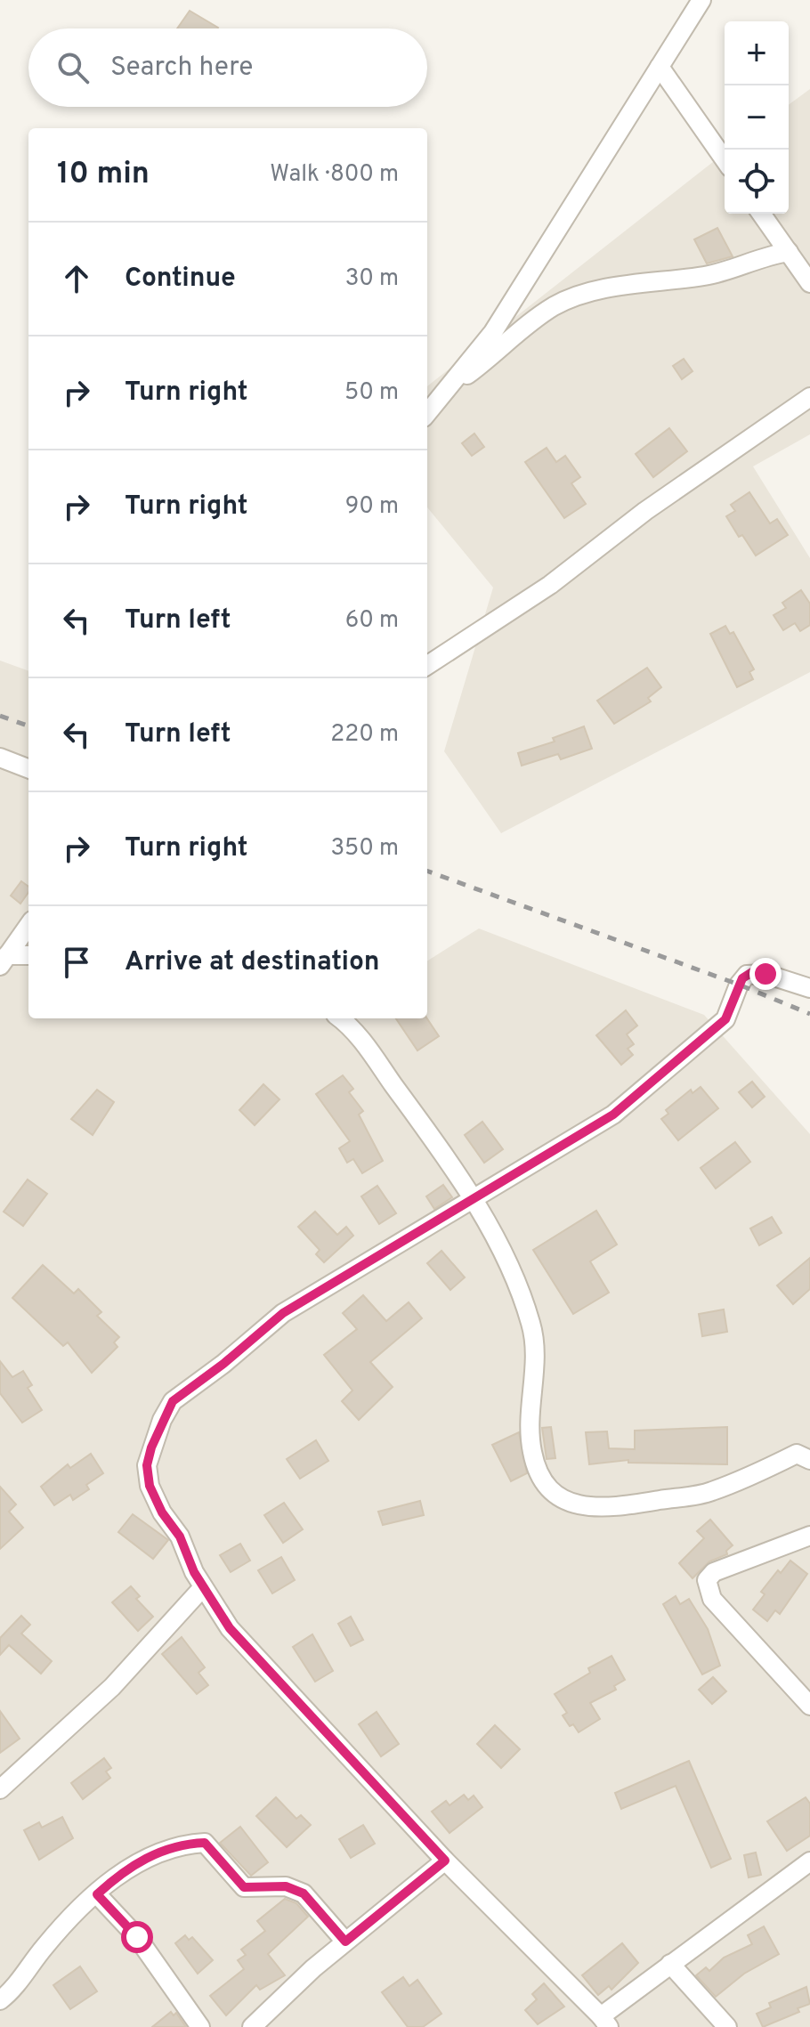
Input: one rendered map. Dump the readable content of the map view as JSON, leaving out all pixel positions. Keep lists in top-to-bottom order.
{
  "page": {
    "map_buttons": ["+", "−"],
    "search": "Search here",
    "heading": ["10 min", "Walk · 800 m"],
    "list": [
      ["Continue", "30 m"],
      ["Turn right", "50 m"],
      ["Turn right", "90 m"],
      ["Turn left", "60 m"],
      ["Turn left", "220 m"],
      ["Turn right", "350 m"],
      "Arrive at destination"
    ]
  }
}
